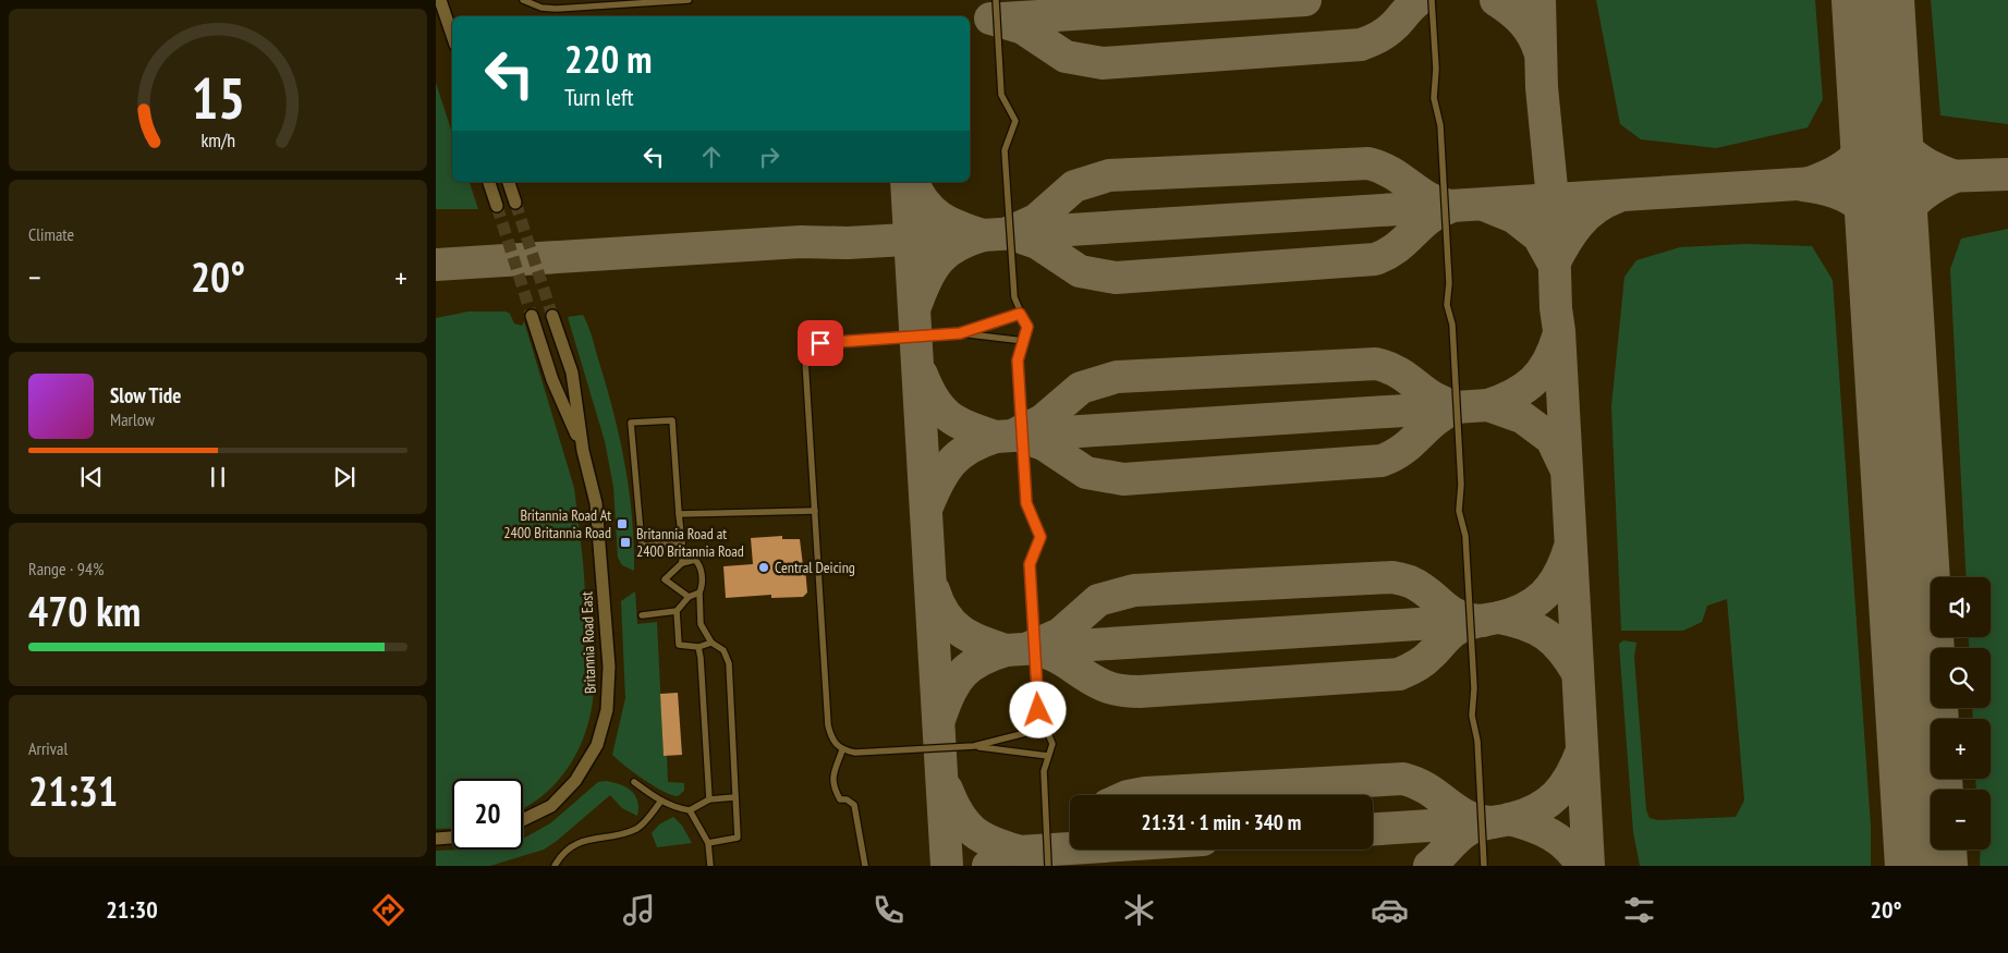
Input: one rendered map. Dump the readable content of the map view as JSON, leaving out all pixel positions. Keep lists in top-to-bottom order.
{
  "streets": {
    "street": ["Britannia Road East"]
  },
  "places": {
    "transit": ["Britannia Road At 2400 Britannia Road", "Britannia Road at 2400 Britannia Road"],
    "other": ["Central Deicing"]
  },
  "page": {
    "turn": ["220 m", "Turn left"],
    "tile": [
      "Climate",
      ["Range · 94%", "470 km"],
      ["Arrival", "21:31"]
    ],
    "heat": ["−", "20°", "+"],
    "song": ["Slow Tide", "Marlow"],
    "map_buttons": ["+", "−"],
    "limit": "20",
    "trip": "21:31 · 1 min · 340 m",
    "tabs": ["21:30", "20°"],
    "gauge": ["15", "km/h"]
  }
}
